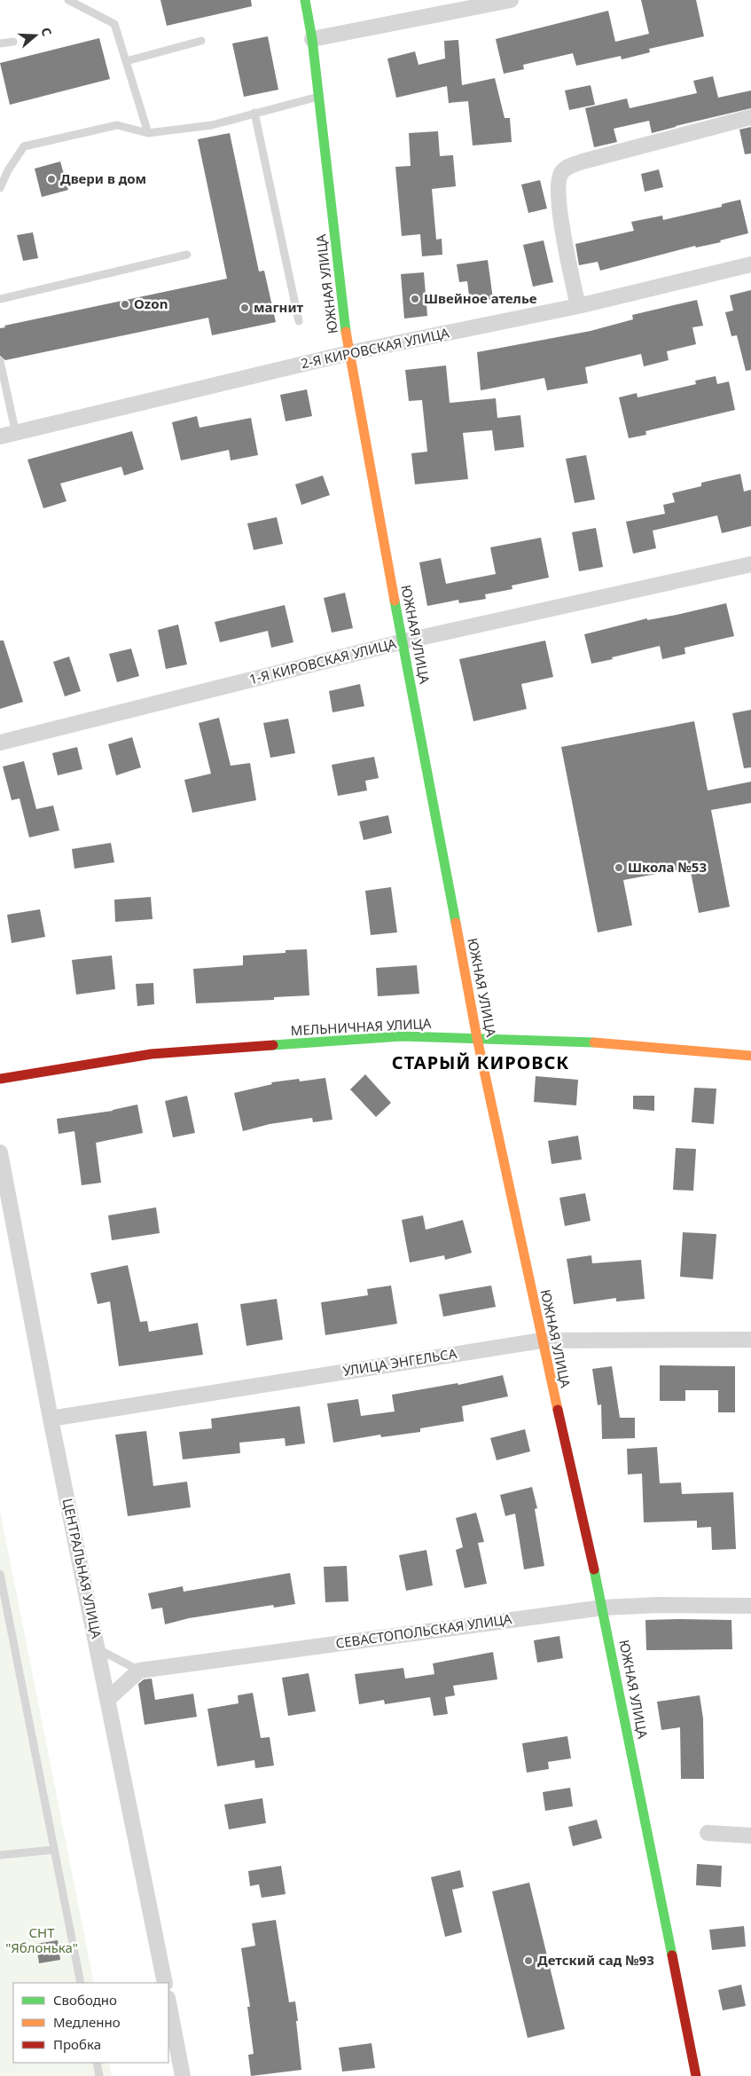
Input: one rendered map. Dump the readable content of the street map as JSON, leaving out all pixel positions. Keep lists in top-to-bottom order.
{
  "streets": {
    "main road": ["ЮЖНАЯ УЛИЦА", "МЕЛЬНИЧНАЯ УЛИЦА"],
    "street": [
      "2-Я КИРОВСКАЯ УЛИЦА",
      "1-Я КИРОВСКАЯ УЛИЦА",
      "УЛИЦА ЭНГЕЛЬСА",
      "ЦЕНТРАЛЬНАЯ УЛИЦА",
      "СЕВАСТОПОЛЬСКАЯ УЛИЦА"
    ]
  },
  "crossings": [
    ["ЮЖНАЯ УЛИЦА", "2-Я КИРОВСКАЯ УЛИЦА"],
    ["ЮЖНАЯ УЛИЦА", "1-Я КИРОВСКАЯ УЛИЦА"],
    ["ЮЖНАЯ УЛИЦА", "МЕЛЬНИЧНАЯ УЛИЦА"],
    ["ЮЖНАЯ УЛИЦА", "УЛИЦА ЭНГЕЛЬСА"],
    ["ЮЖНАЯ УЛИЦА", "СЕВАСТОПОЛЬСКАЯ УЛИЦА"],
    ["УЛИЦА ЭНГЕЛЬСА", "ЦЕНТРАЛЬНАЯ УЛИЦА"]
  ],
  "districts": ["СТАРЫЙ КИРОВСК"],
  "parks": ["СНТ \"Яблонька\""],
  "places": [
    "Двери в дом",
    "Швейное ателье",
    "Ozon",
    "магнит",
    "Школа №53",
    "Детский сад №93"
  ],
  "legend": ["Свободно", "Медленно", "Пробка"],
  "north": "right"
}
